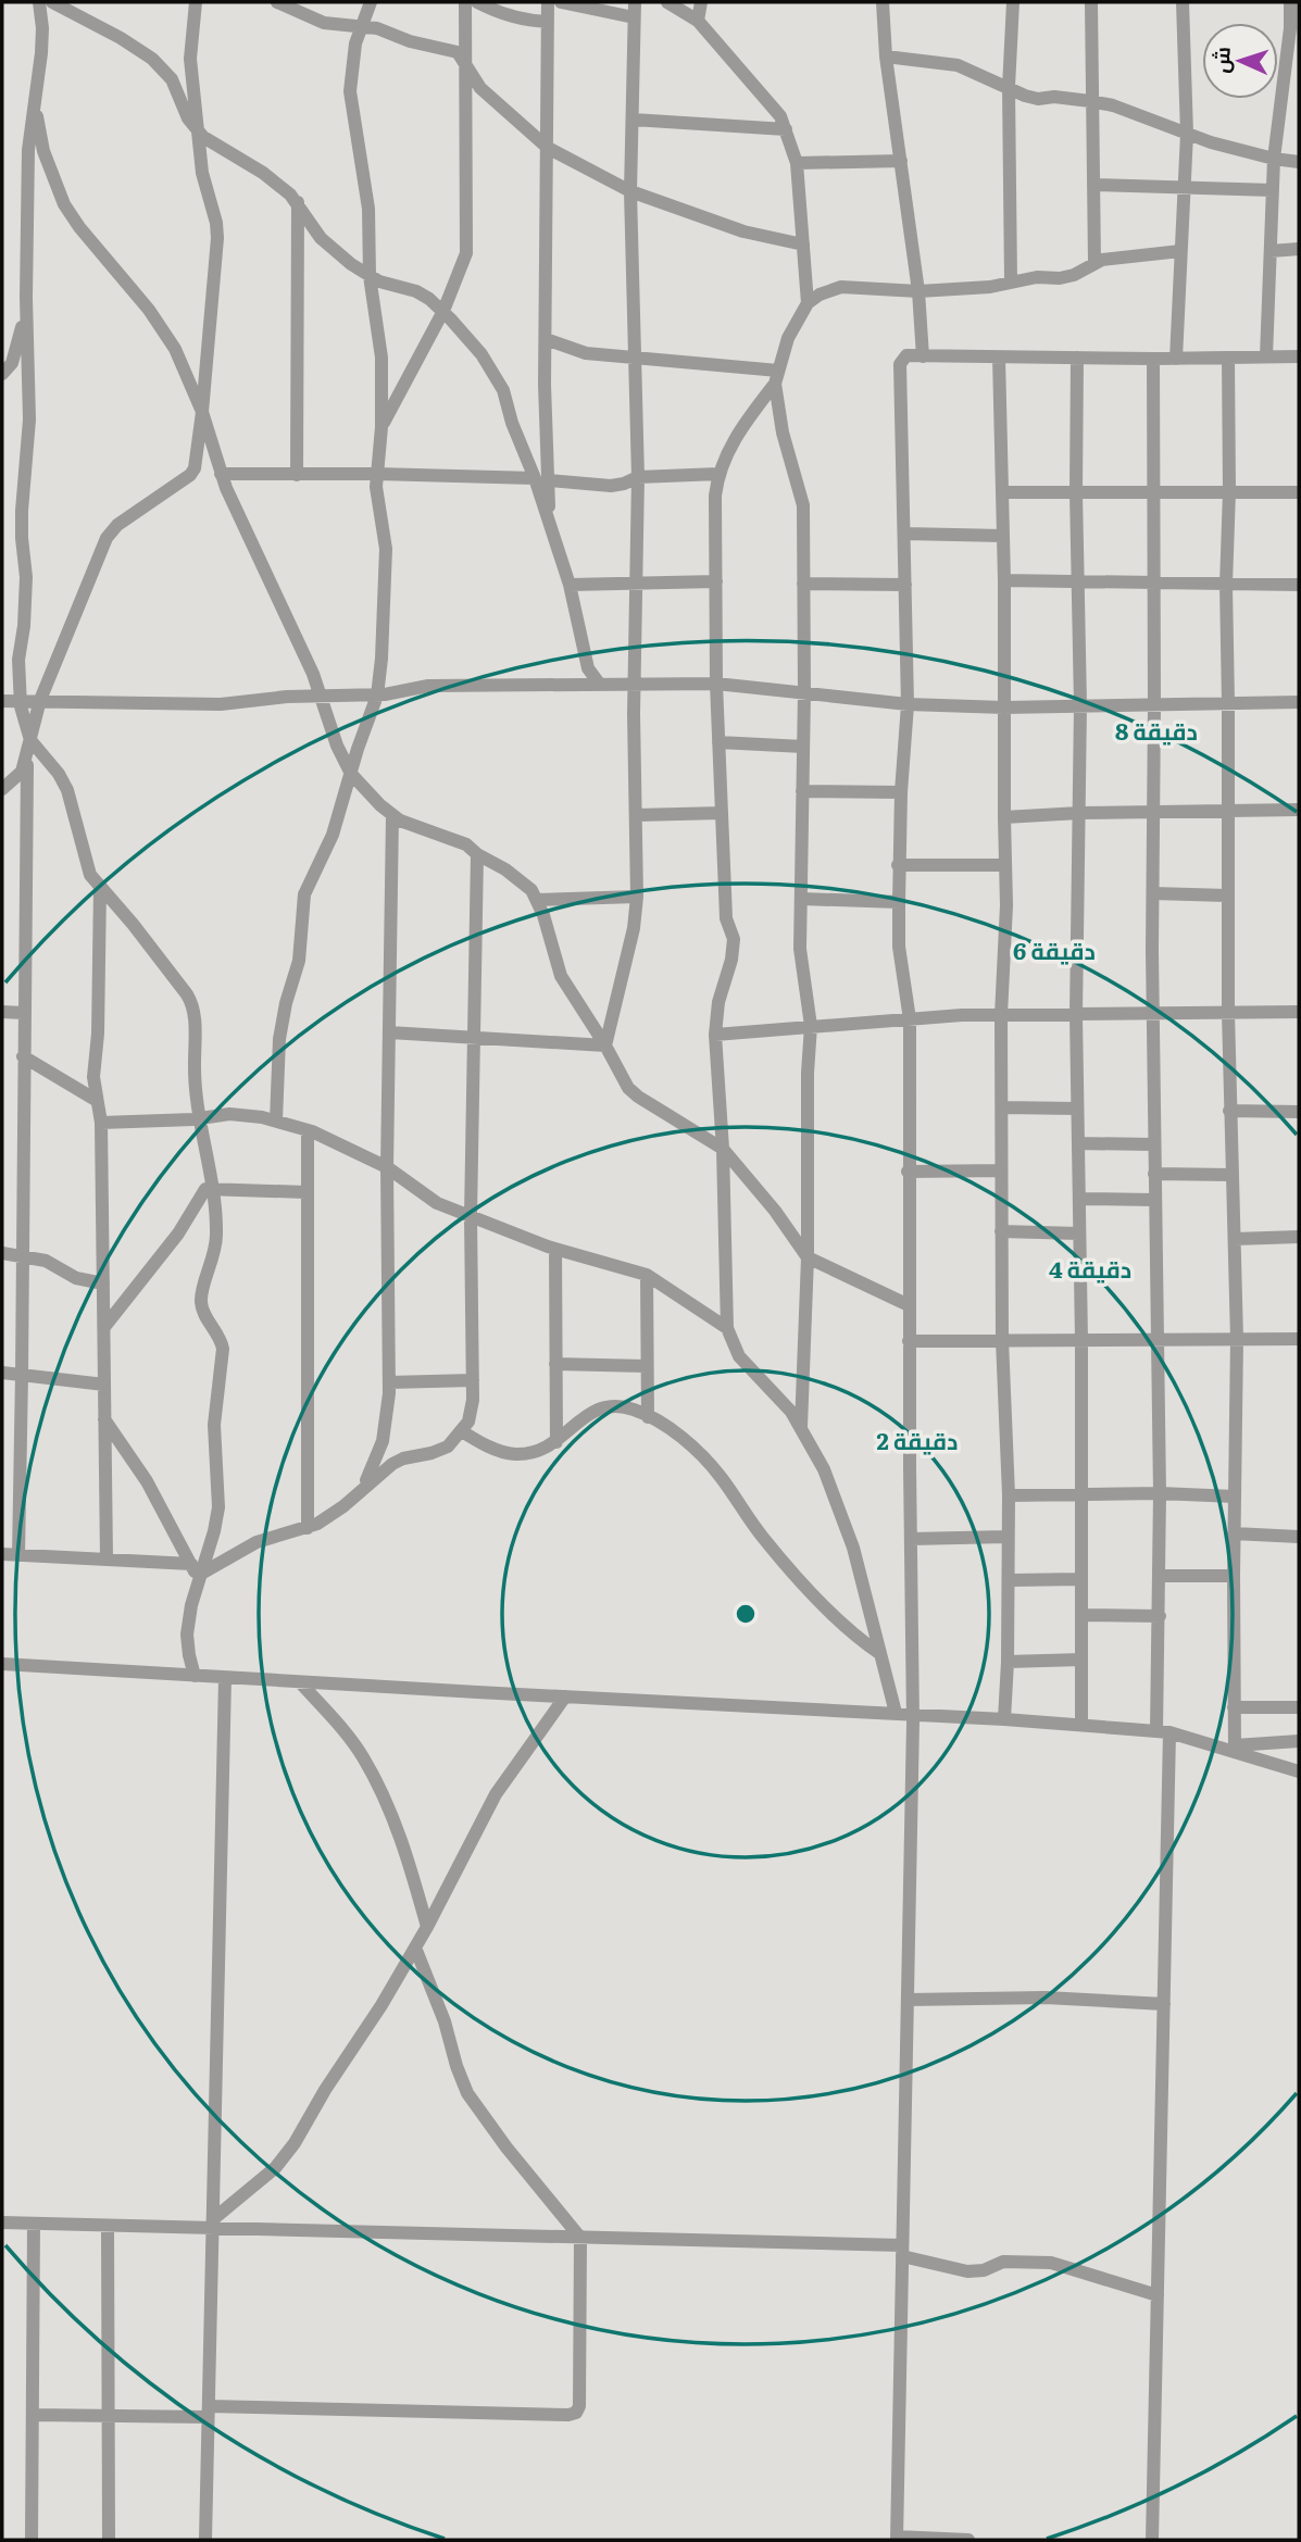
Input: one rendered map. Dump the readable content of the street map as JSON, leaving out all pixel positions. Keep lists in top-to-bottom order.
{
  "north": "left",
  "rings": [
    "8 دقيقة",
    "6 دقيقة",
    "4 دقيقة",
    "2 دقيقة"
  ]
}
